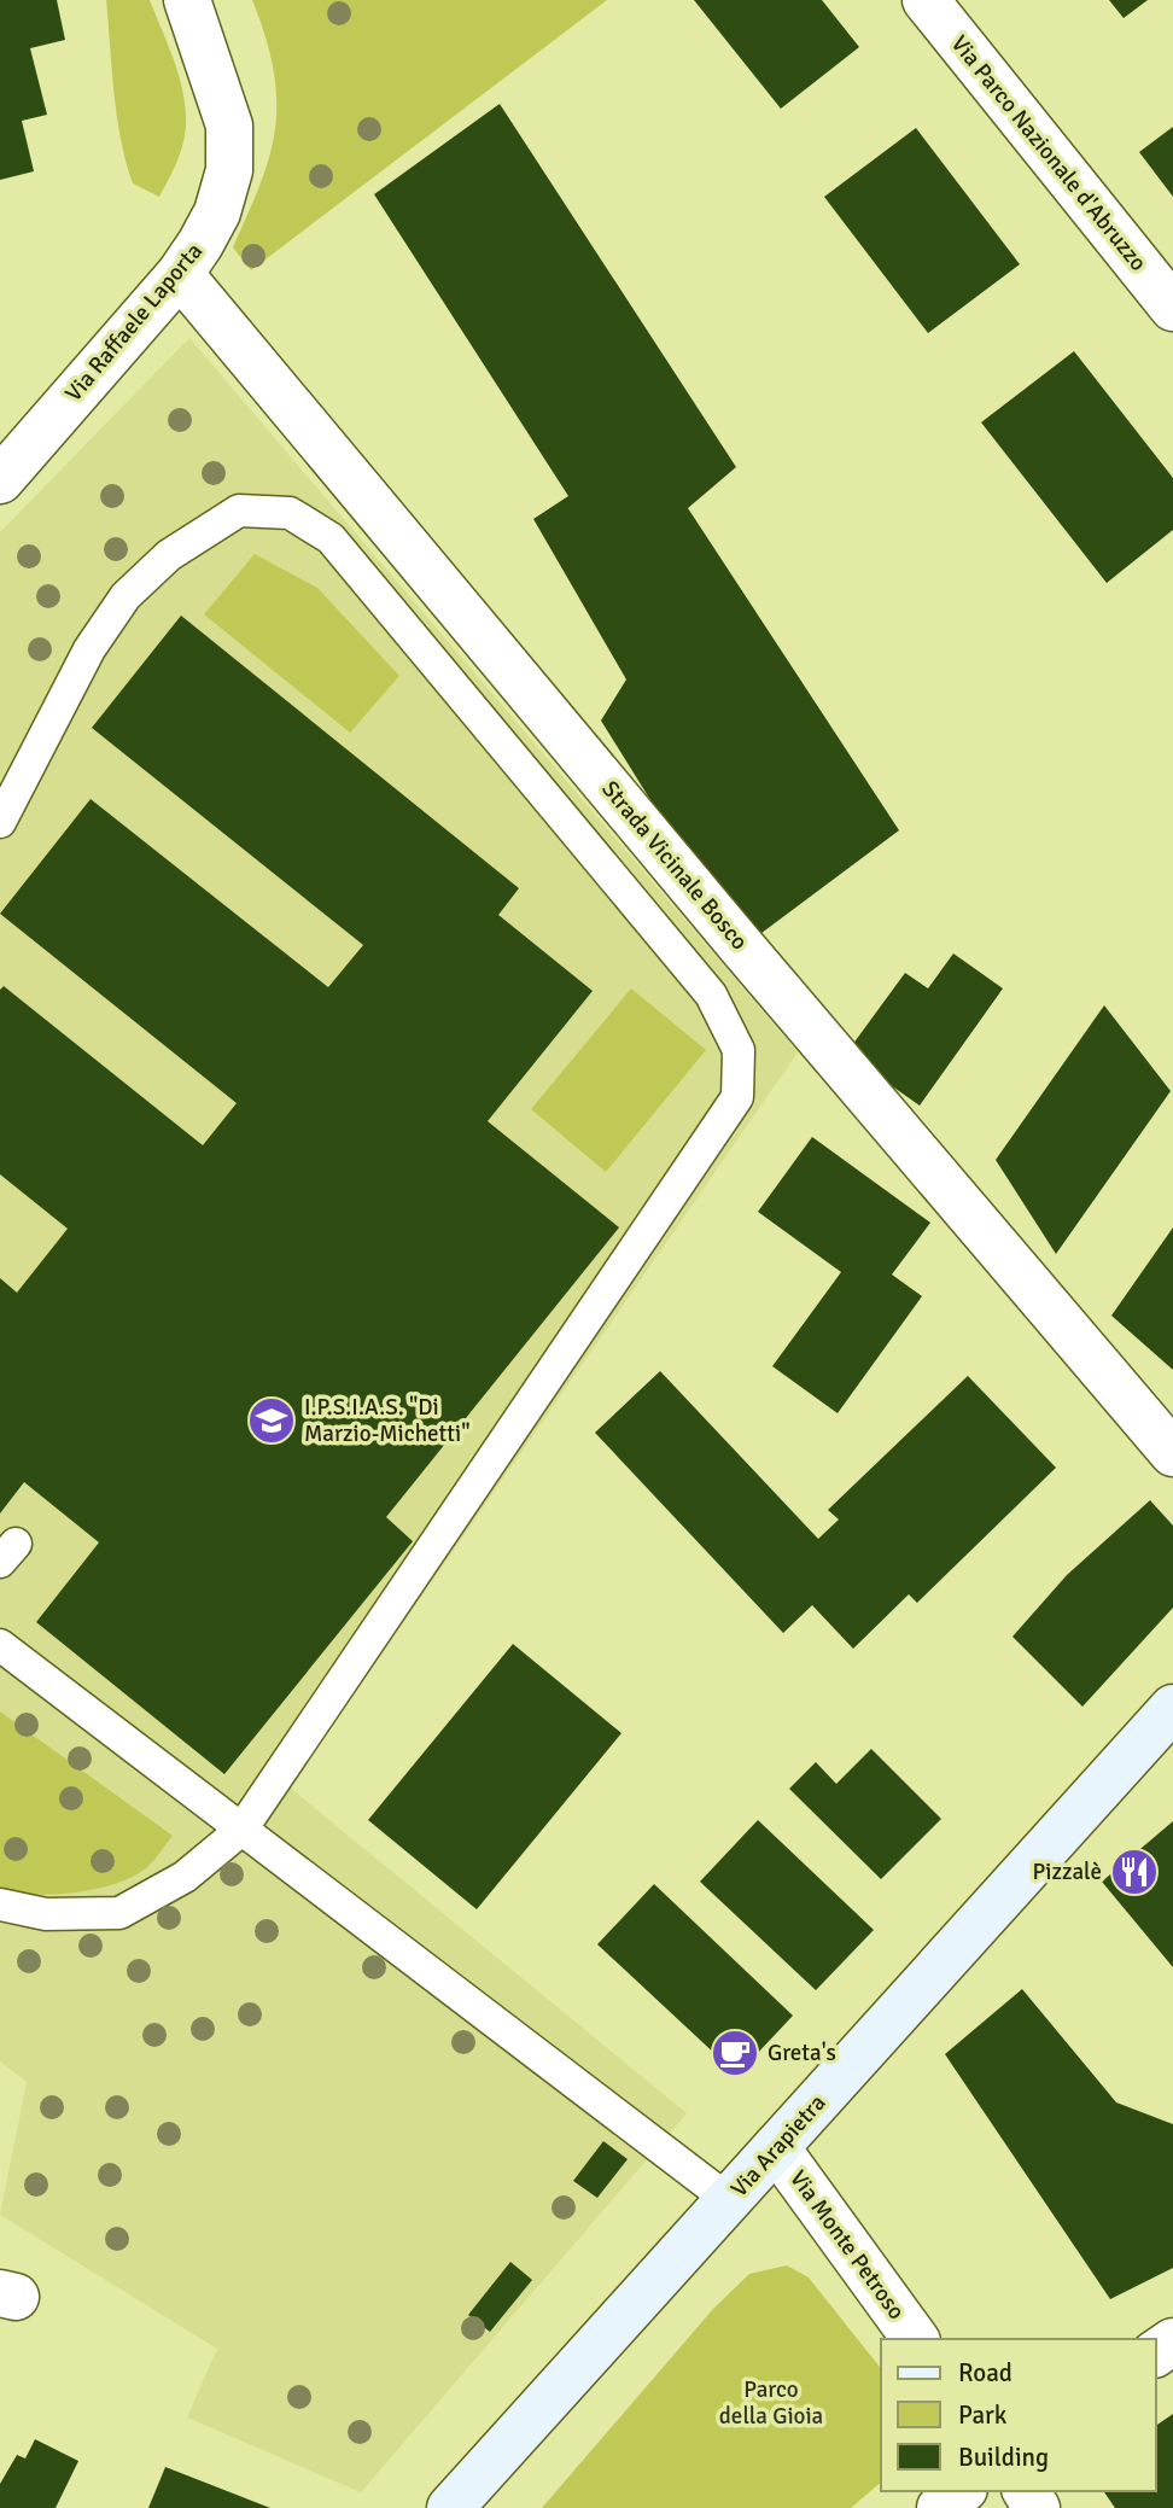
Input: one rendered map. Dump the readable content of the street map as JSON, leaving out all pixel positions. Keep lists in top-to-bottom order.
{
  "streets": {
    "street": [
      "Via Parco Nazionale d'Abruzzo",
      "Via Raffaele Laporta",
      "Strada Vicinale Bosco",
      "Via Arapietra",
      "Via Monte Petroso"
    ]
  },
  "crossings": [
    ["Via Raffaele Laporta", "Strada Vicinale Bosco"],
    ["Via Arapietra", "Via Monte Petroso"]
  ],
  "parks": ["Parco della Gioia"],
  "places": {
    "school or university": ["I.P.S.I.A.S. \"Di Marzio-Michetti\""],
    "restaurant": ["Pizzalè"],
    "cafe": ["Greta's"]
  },
  "legend": ["Road", "Park", "Building"]
}
